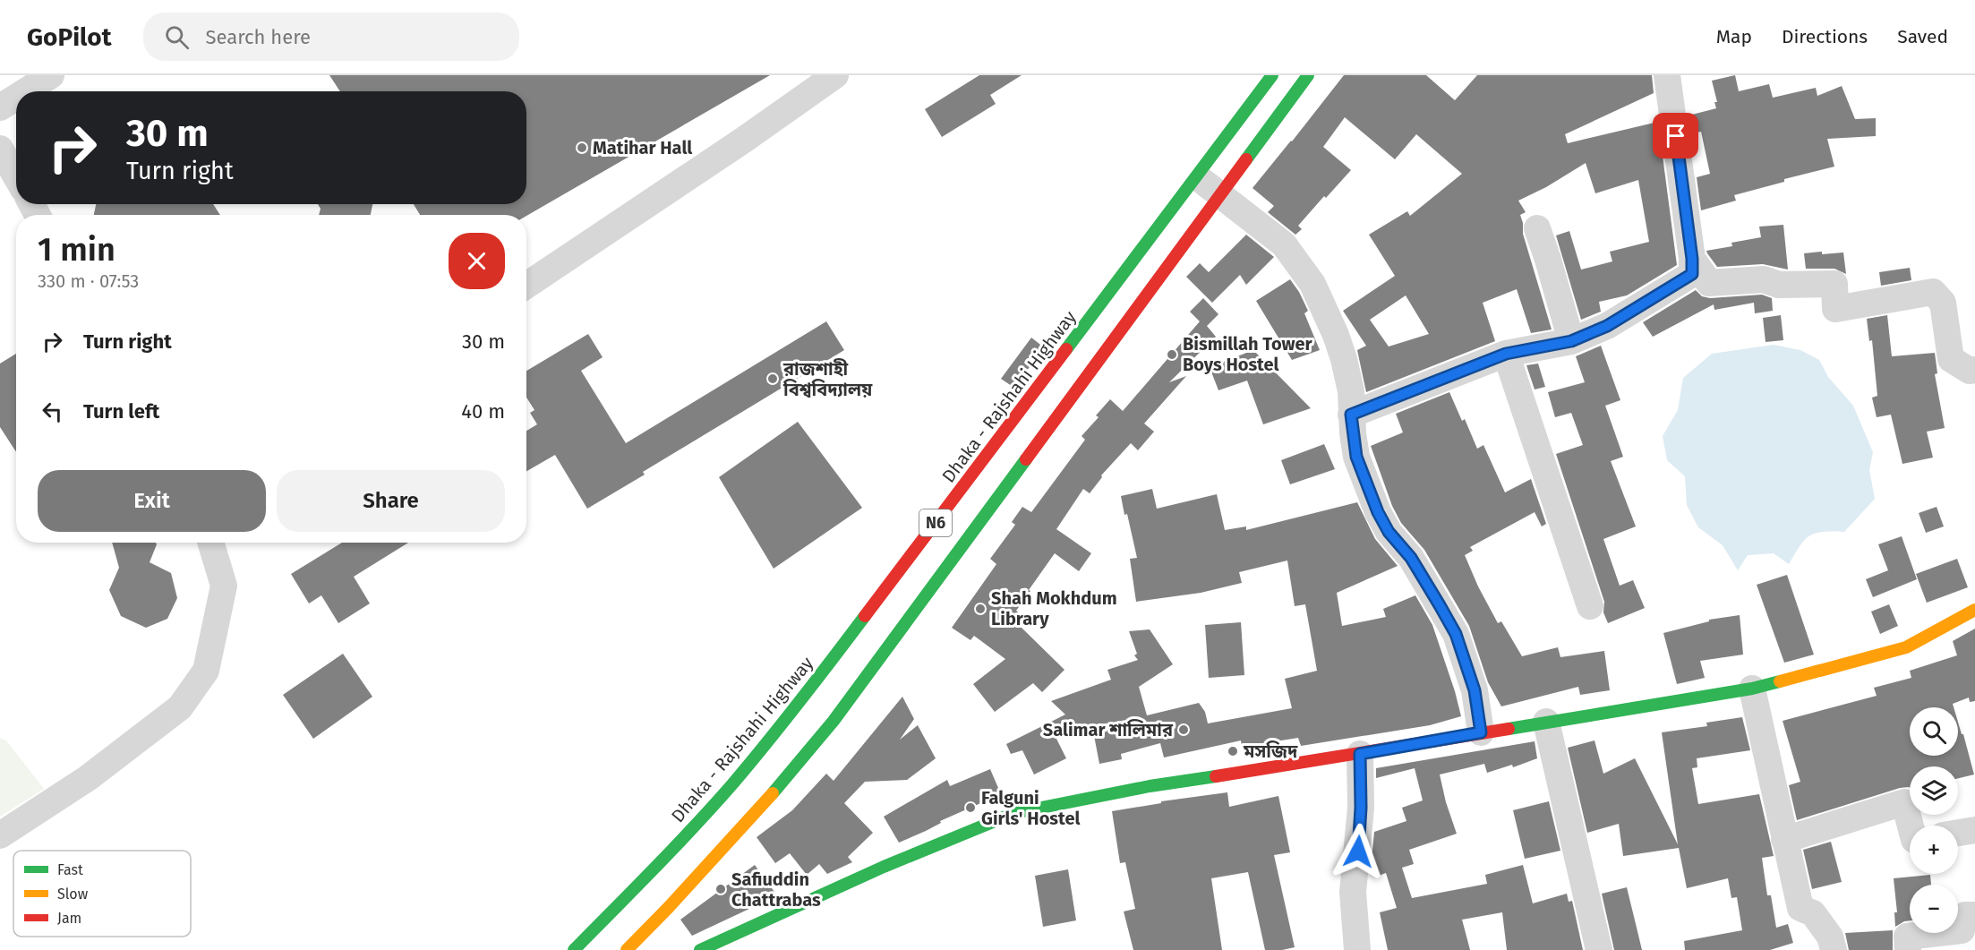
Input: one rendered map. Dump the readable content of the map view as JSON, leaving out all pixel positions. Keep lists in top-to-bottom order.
{
  "streets": {
    "main road": ["Dhaka - Rajshahi Highway", "N6"]
  },
  "places": [
    "Matihar Hall",
    "Bismillah Tower Boys Hostel",
    "রাজশাহী বিশ্ববিদ্যালয়",
    "Shah Mokhdum Library",
    "Salimar শালিমার",
    "মসজিদ",
    "Falguni Girls' Hostel",
    "Safiuddin Chattrabas"
  ],
  "legend": ["Fast", "Slow", "Jam"],
  "page": {
    "header": "GoPilot",
    "search": "Search here",
    "nav": ["Map", "Directions", "Saved"],
    "turn": ["30 m", "Turn right"],
    "heading": ["1 min", "330 m · 07:53"],
    "list": [
      {
        "name": "Turn right",
        "value": "30 m"
      },
      {
        "name": "Turn left",
        "value": "40 m"
      }
    ],
    "buttons": ["Exit", "Share"],
    "map_buttons": ["+", "−"]
  }
}
